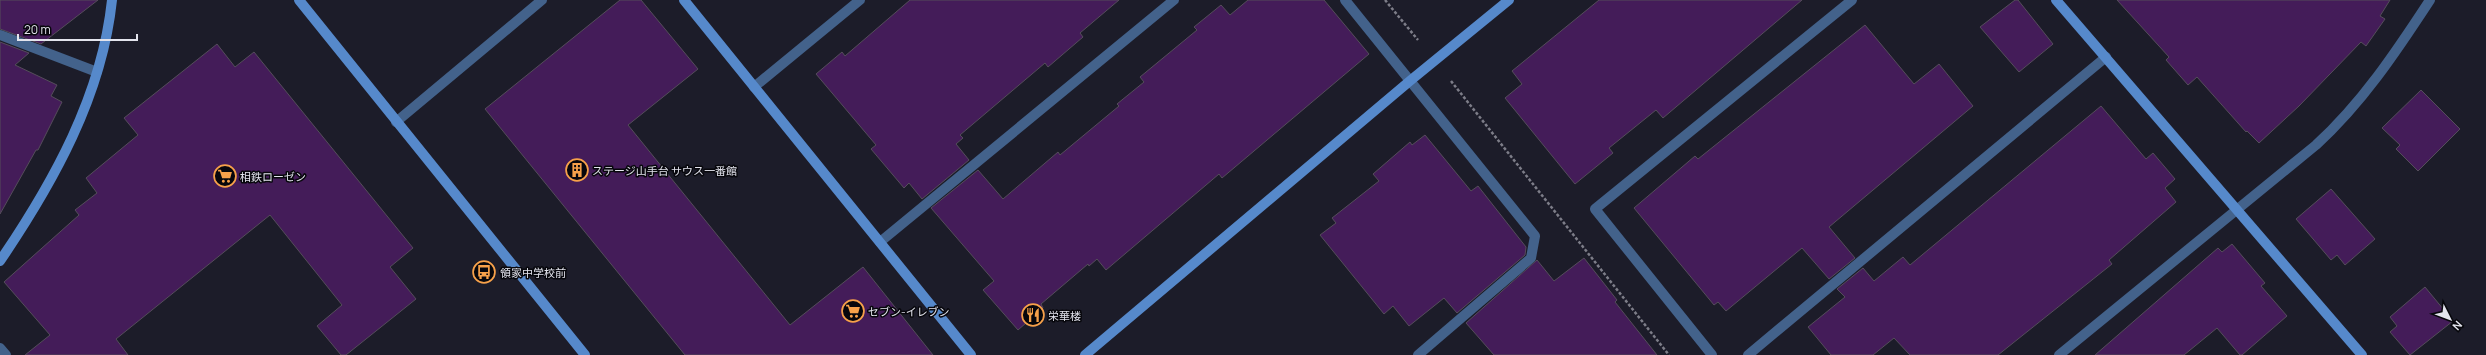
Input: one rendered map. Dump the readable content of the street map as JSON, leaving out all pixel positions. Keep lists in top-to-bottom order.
{
  "places": {
    "building": ["ステージ山手台 サウス一番館"],
    "supermarket": ["相鉄ローゼン", "セブン-イレブン"],
    "bus stop": ["領家中学校前"],
    "restaurant": ["栄華楼"]
  },
  "scale_bar": "20 m",
  "north": "bottom right"
}
